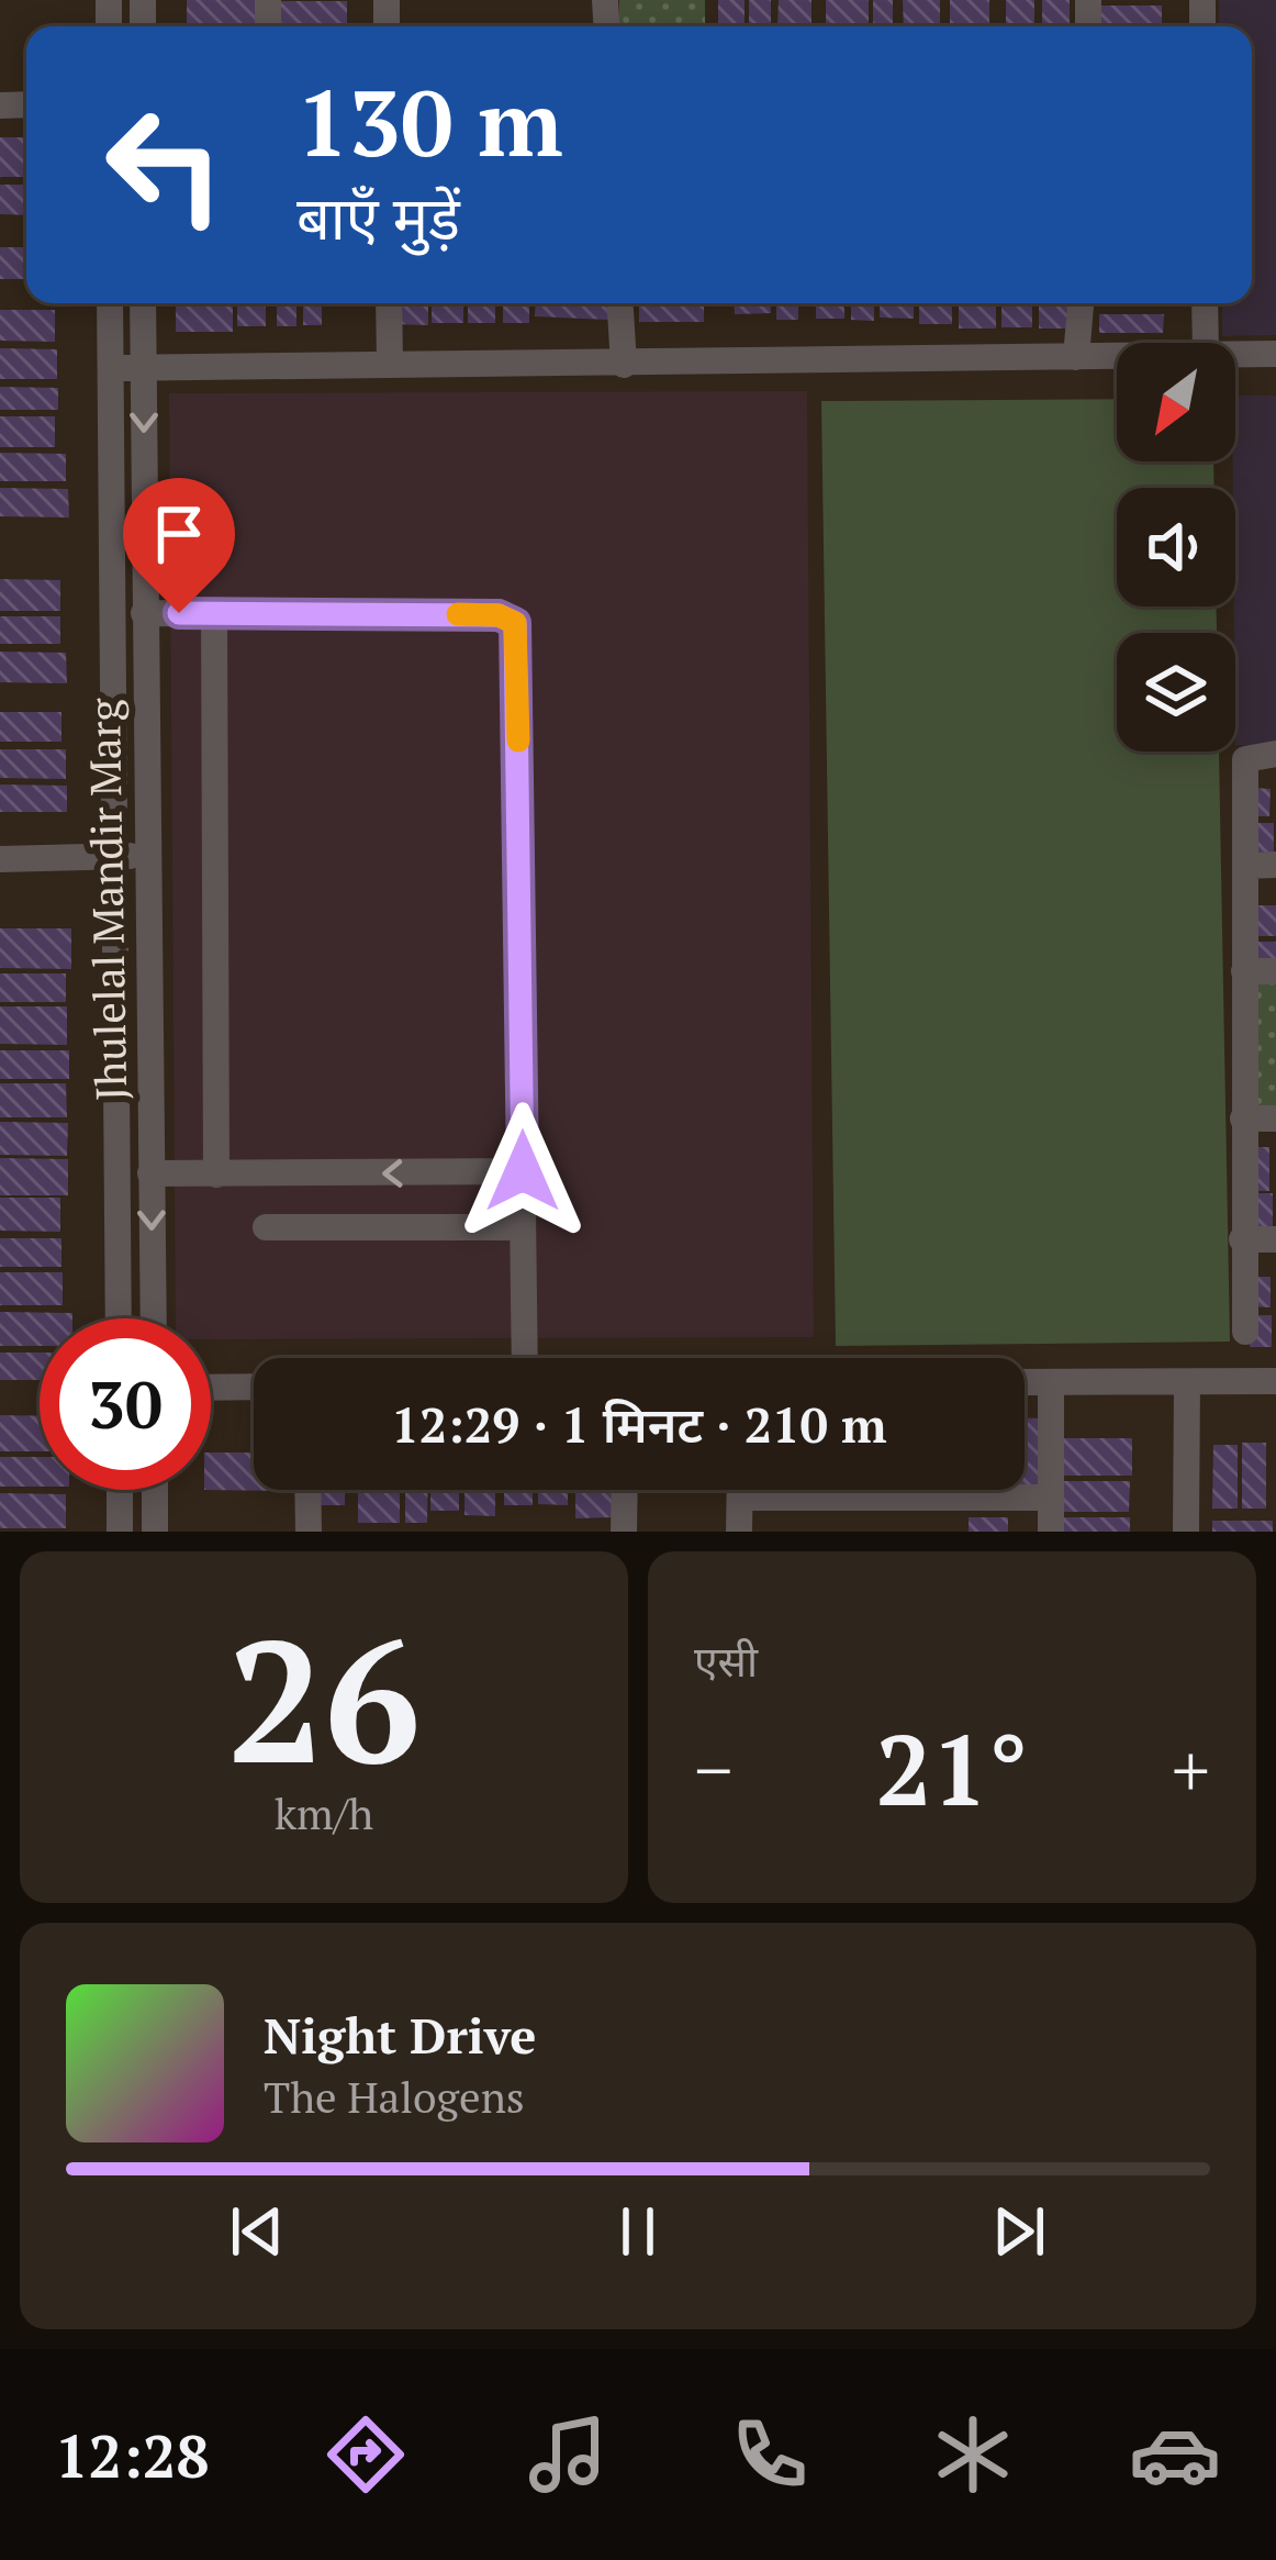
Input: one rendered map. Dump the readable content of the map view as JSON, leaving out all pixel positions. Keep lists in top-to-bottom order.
{
  "streets": {
    "street": ["Jhulelal Mandir Marg"]
  },
  "north": "bottom left",
  "page": {
    "turn": ["130 m", "बाएँ मुड़ें"],
    "limit": "30",
    "trip": "12:29 · 1 मिनट · 210 m",
    "tile": [
      ["26", "km/h"],
      "एसी"
    ],
    "heat": ["−", "21°", "+"],
    "song": ["Night Drive", "The Halogens"],
    "tabs": "12:28"
  }
}
